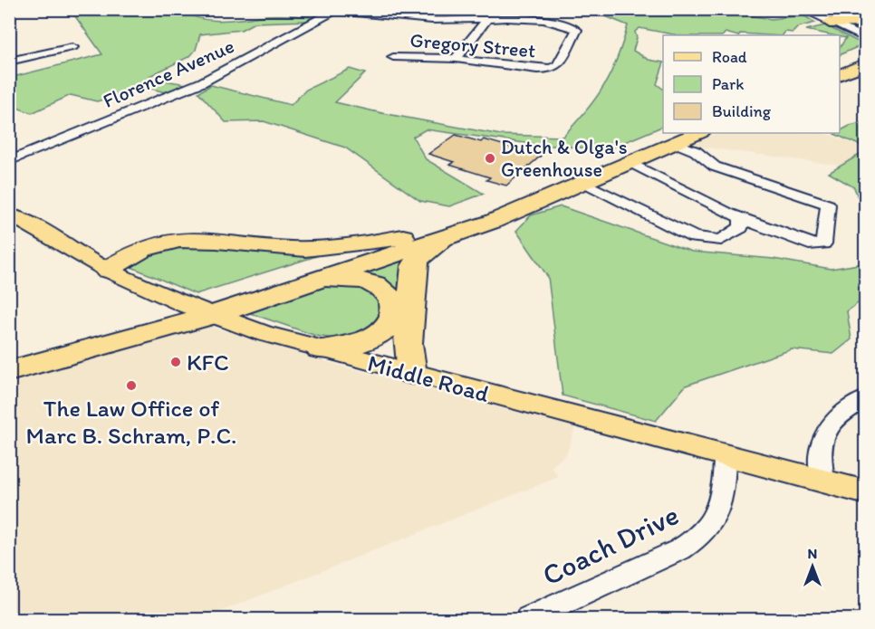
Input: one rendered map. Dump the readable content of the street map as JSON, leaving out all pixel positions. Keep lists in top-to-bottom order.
{
  "streets": {
    "main road": ["Middle Road"],
    "street": ["Gregory Street", "Florence Avenue", "Coach Drive"]
  },
  "crossings": [
    ["Gregory Street", "Florence Avenue"],
    ["Middle Road", "Coach Drive"]
  ],
  "places": ["Dutch & Olga's Greenhouse", "KFC", "The Law Office of Marc B. Schram, P.C."],
  "legend": ["Road", "Park", "Building"],
  "north": "top"
}
